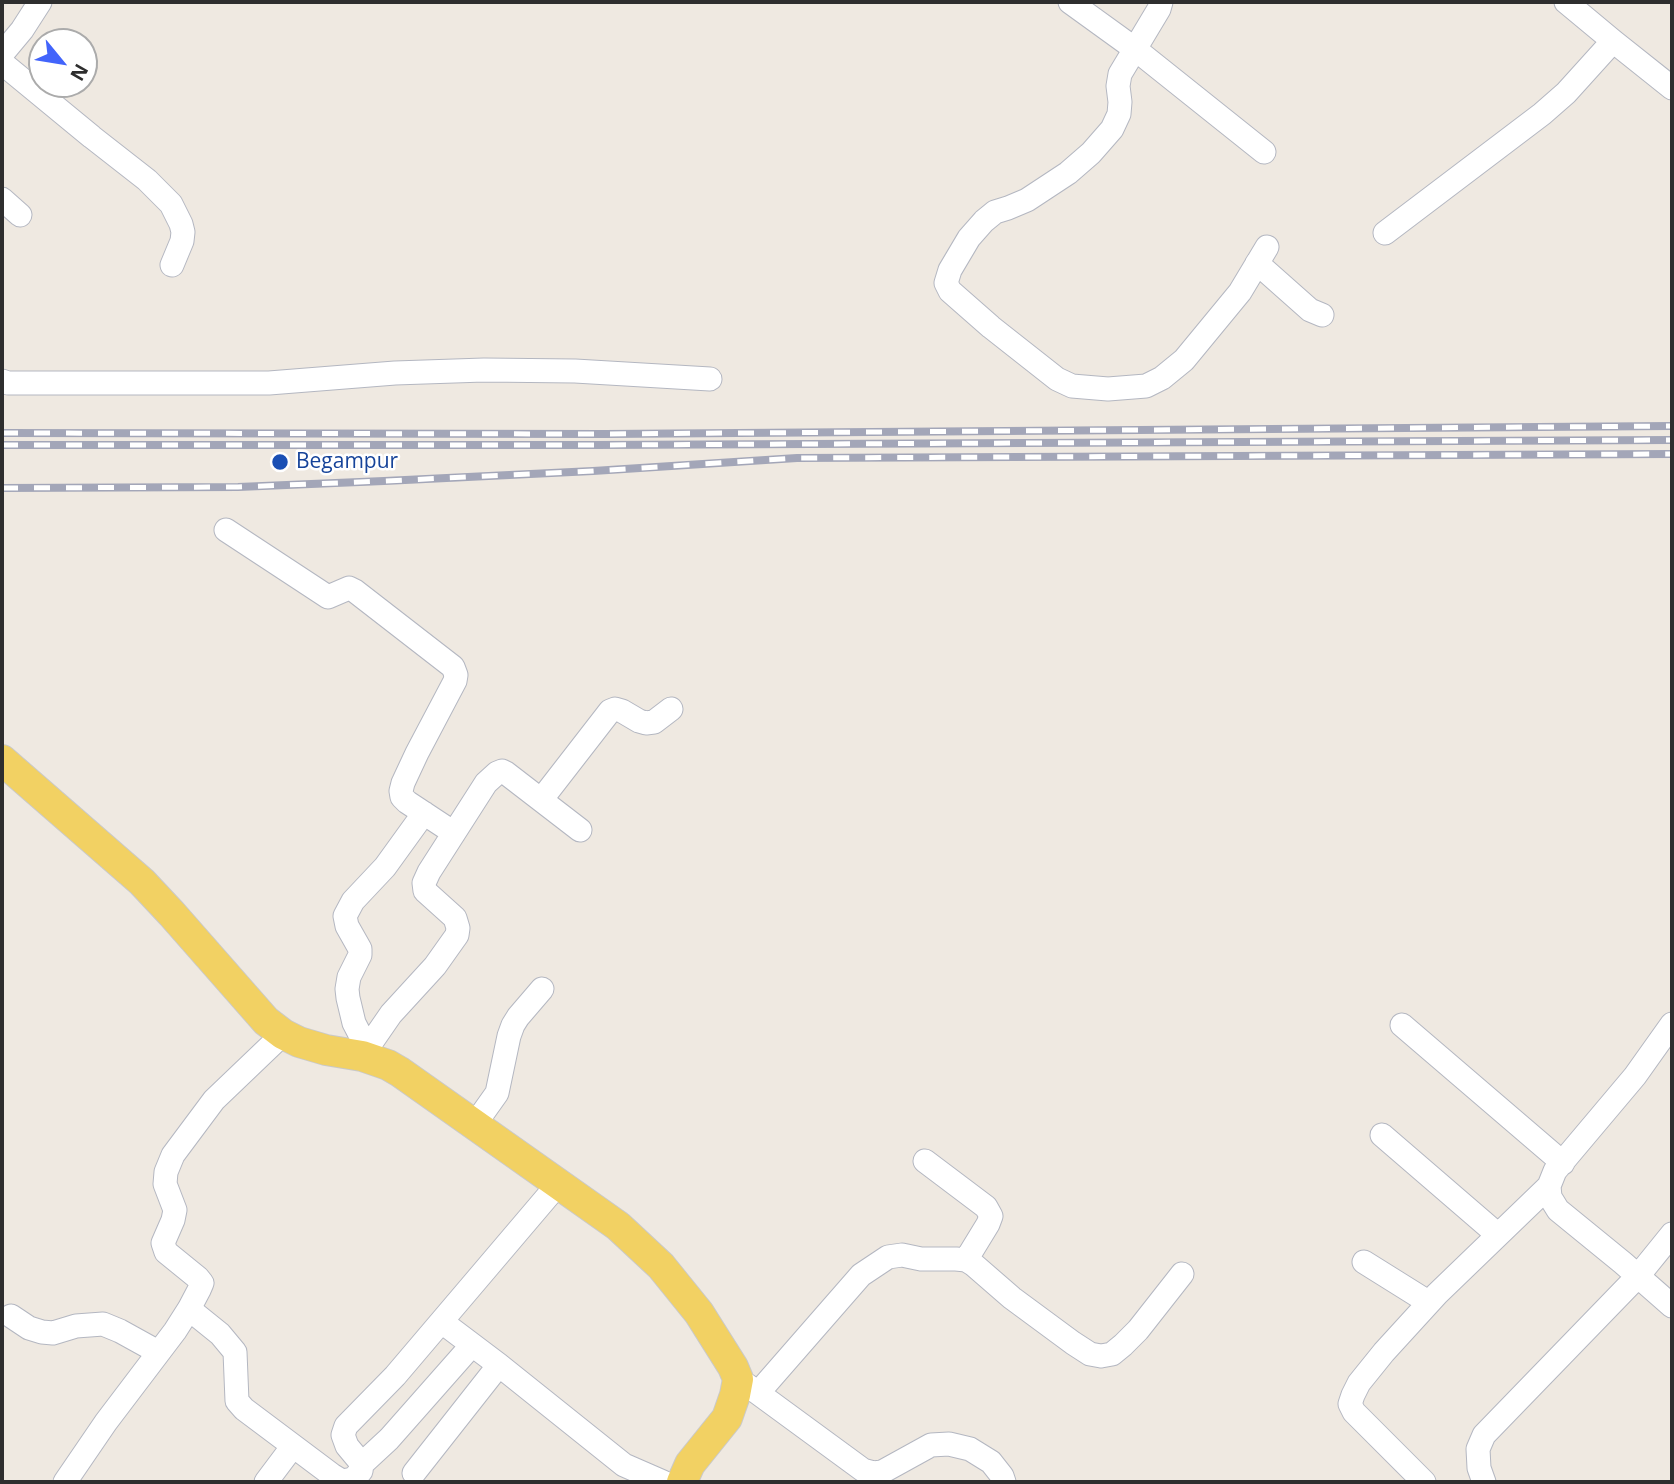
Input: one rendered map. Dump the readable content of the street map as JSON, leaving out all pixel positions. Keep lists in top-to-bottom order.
{
  "places": ["Begampur"],
  "north": "bottom right"
}
